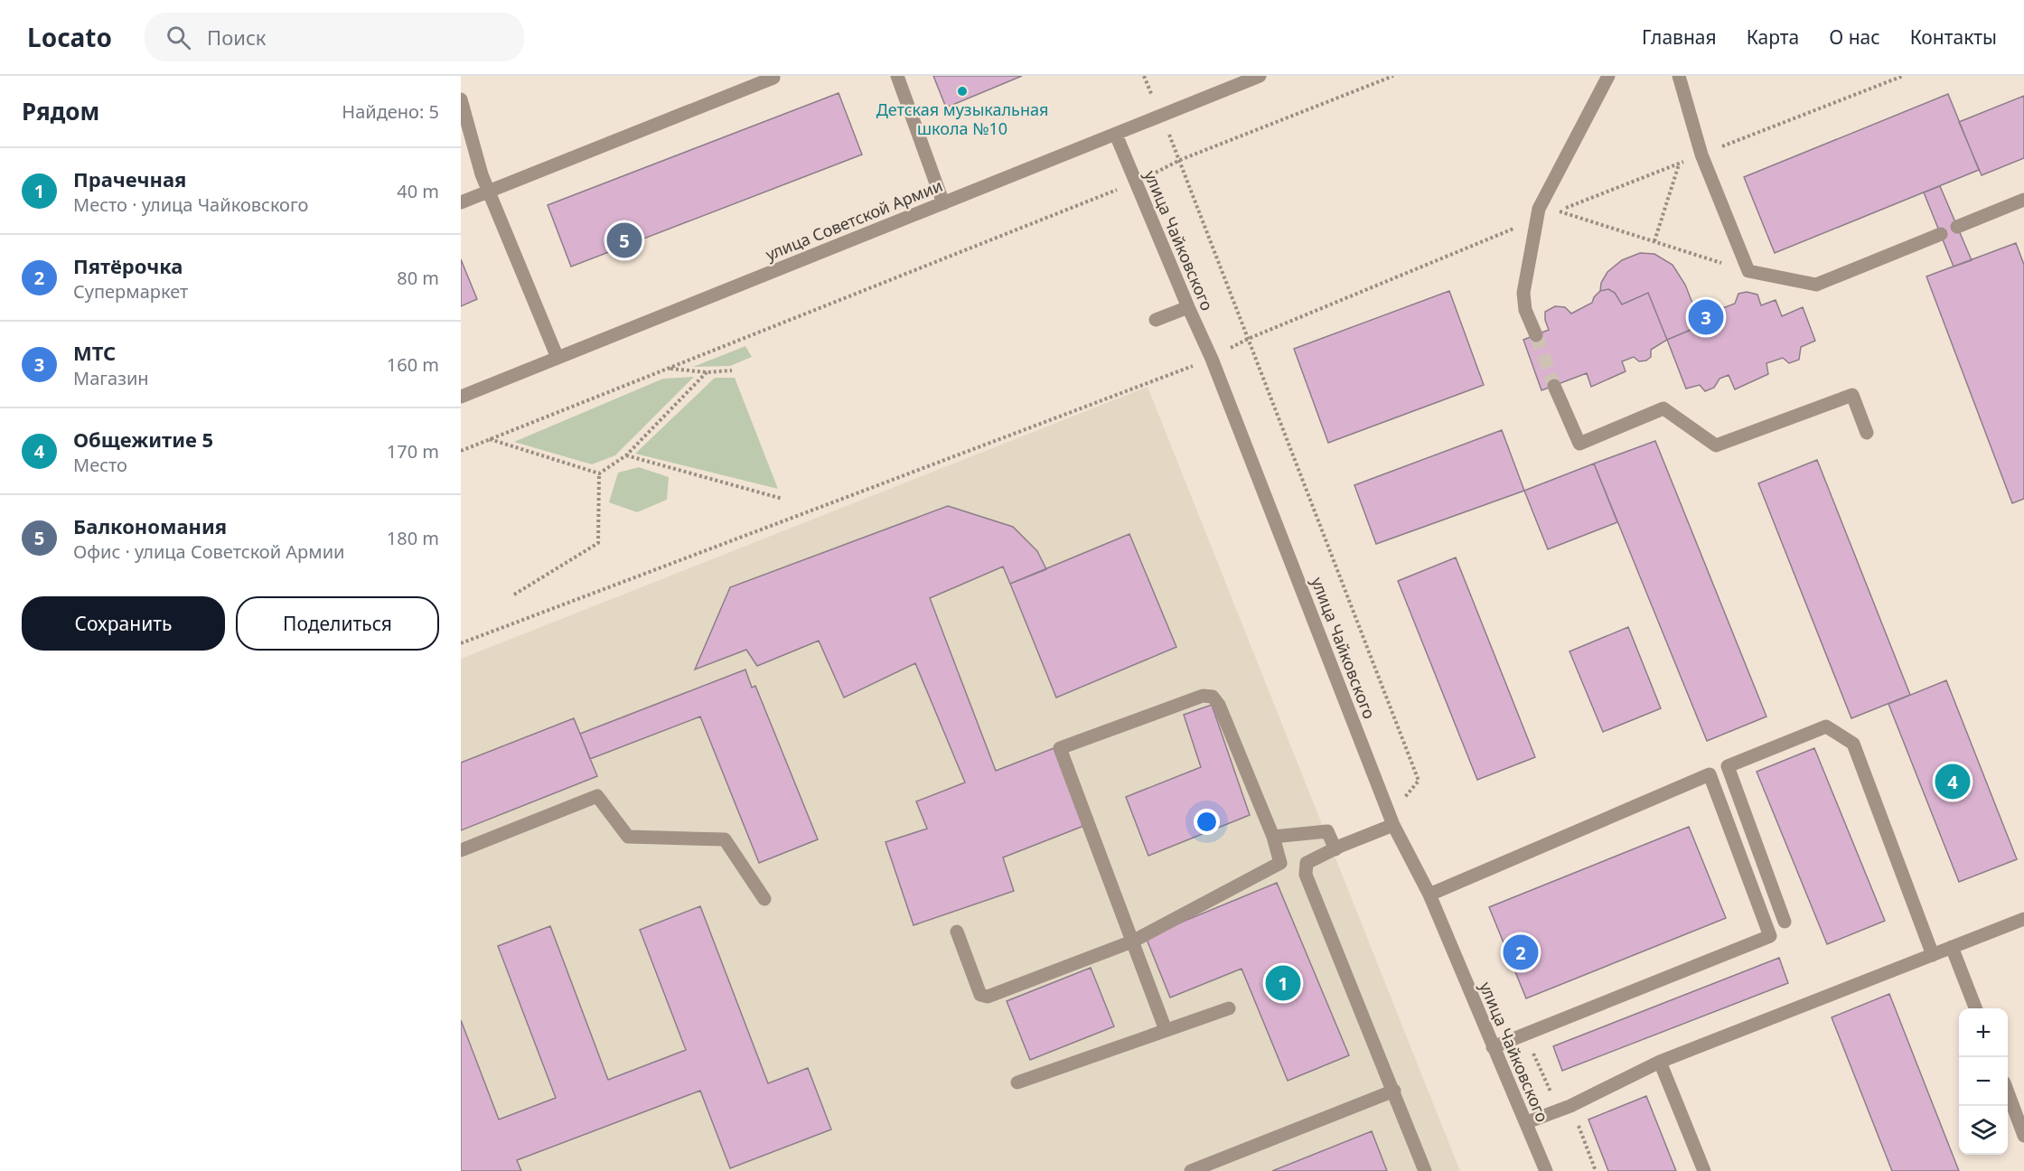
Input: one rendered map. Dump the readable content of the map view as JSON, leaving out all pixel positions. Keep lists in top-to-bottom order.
{
  "streets": {
    "street": ["улица Советской Армии", "улица Чайковского"]
  },
  "crossings": [
    ["улица Советской Армии", "улица Чайковского"]
  ],
  "places": ["Детская музыкальная школа №10"],
  "page": {
    "header": "Locato",
    "search": "Поиск",
    "nav": [
      "Главная",
      "Карта",
      "О нас",
      "Контакты"
    ],
    "heading": ["Рядом", "Найдено: 5"],
    "list": [
      {
        "mark": "1",
        "name": "Прачечная",
        "note": "Место · улица Чайковского",
        "value": "40 m"
      },
      {
        "mark": "2",
        "name": "Пятёрочка",
        "note": "Супермаркет",
        "value": "80 m"
      },
      {
        "mark": "3",
        "name": "МТС",
        "note": "Магазин",
        "value": "160 m"
      },
      {
        "mark": "4",
        "name": "Общежитие 5",
        "note": "Место",
        "value": "170 m"
      },
      {
        "mark": "5",
        "name": "Балкономания",
        "note": "Офис · улица Советской Армии",
        "value": "180 m"
      }
    ],
    "pins": [
      "5",
      "3",
      "4",
      "2",
      "1"
    ],
    "buttons": ["Сохранить", "Поделиться"],
    "map_buttons": ["+", "−"]
  }
}
